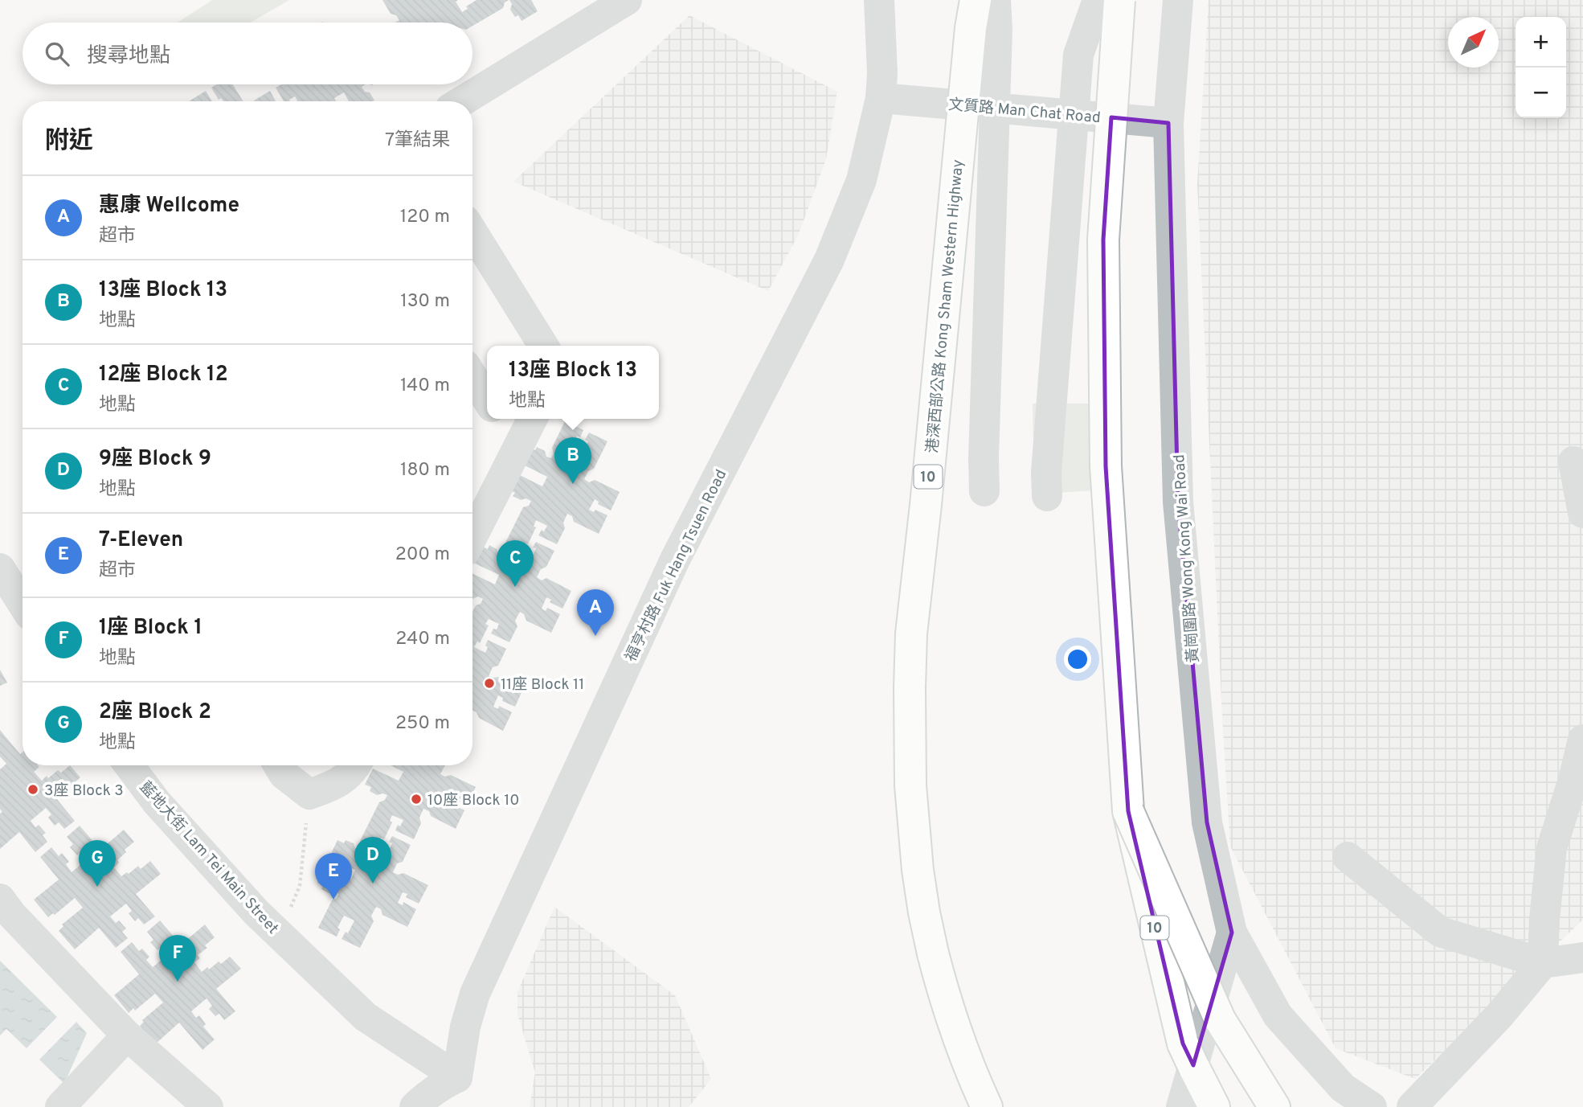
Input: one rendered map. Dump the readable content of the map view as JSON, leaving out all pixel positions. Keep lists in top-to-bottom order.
{
  "streets": {
    "highway": ["港深西部公路 Kong Sham Western Highway", "10"],
    "street": [
      "文質路 Man Chat Road",
      "黃崗圍路 Wong Kong Wai Road",
      "福亨村路 Fuk Hang Tsuen Road",
      "藍地大街 Lam Tei Main Street"
    ]
  },
  "crossings": [
    ["文質路 Man Chat Road", "黃崗圍路 Wong Kong Wai Road"],
    ["文質路 Man Chat Road", "福亨村路 Fuk Hang Tsuen Road"],
    ["福亨村路 Fuk Hang Tsuen Road", "藍地大街 Lam Tei Main Street"]
  ],
  "places": ["11座 Block 11", "3座 Block 3", "10座 Block 10"],
  "north": "top right",
  "page": {
    "map_buttons": ["+", "−"],
    "search": "搜尋地點",
    "heading": ["附近", "7筆結果"],
    "list": [
      {
        "mark": "A",
        "name": "惠康 Wellcome",
        "note": "超市",
        "value": "120 m"
      },
      {
        "mark": "B",
        "name": "13座 Block 13",
        "note": "地點",
        "value": "130 m"
      },
      {
        "mark": "C",
        "name": "12座 Block 12",
        "note": "地點",
        "value": "140 m"
      },
      {
        "mark": "D",
        "name": "9座 Block 9",
        "note": "地點",
        "value": "180 m"
      },
      {
        "mark": "E",
        "name": "7-Eleven",
        "note": "超市",
        "value": "200 m"
      },
      {
        "mark": "F",
        "name": "1座 Block 1",
        "note": "地點",
        "value": "240 m"
      },
      {
        "mark": "G",
        "name": "2座 Block 2",
        "note": "地點",
        "value": "250 m"
      }
    ],
    "popup": ["13座 Block 13", "地點"],
    "pins": [
      "B",
      "C",
      "A",
      "D",
      "G",
      "E",
      "F"
    ]
  }
}
